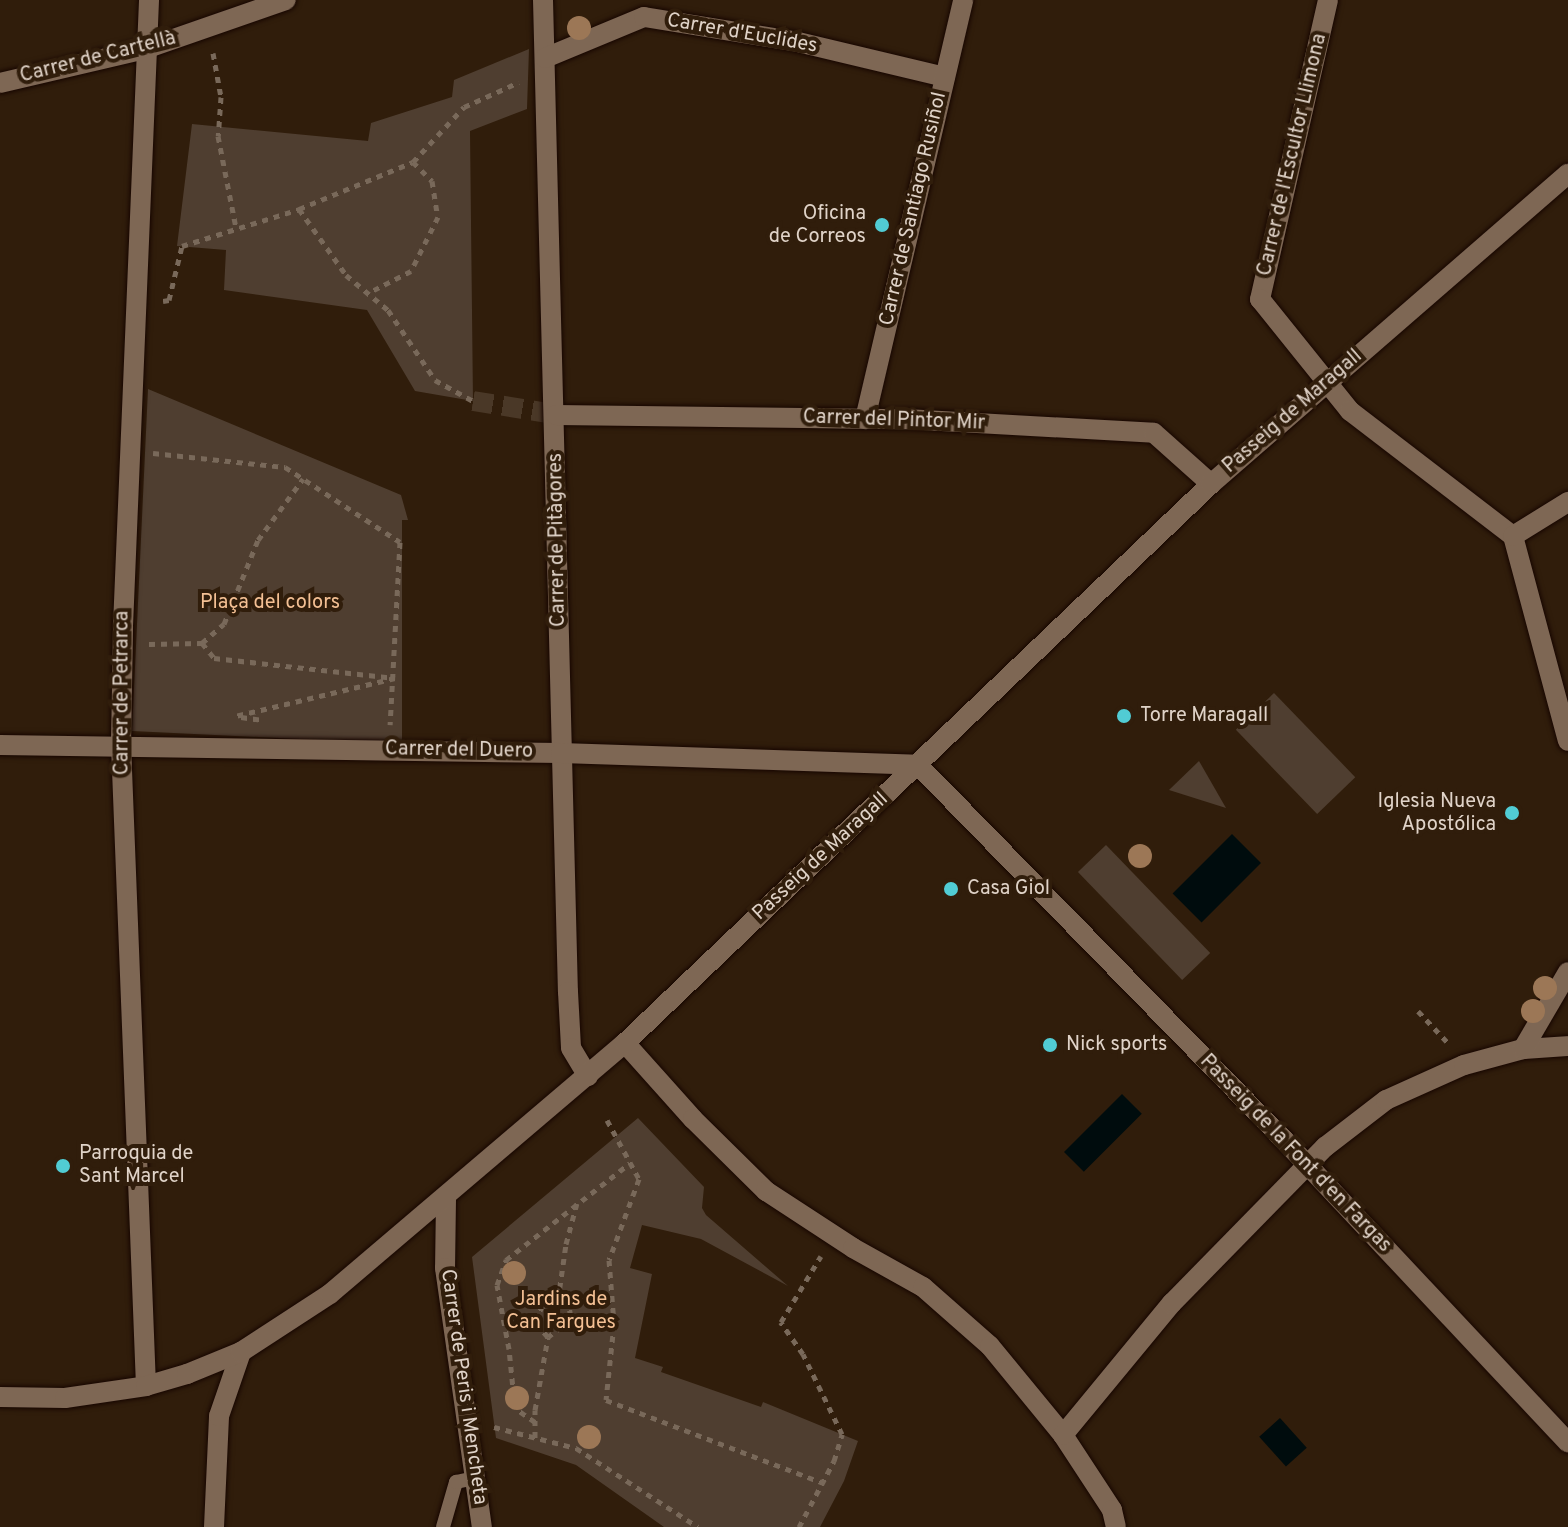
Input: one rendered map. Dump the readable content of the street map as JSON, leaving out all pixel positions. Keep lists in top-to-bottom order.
{
  "streets": {
    "street": [
      "Carrer d'Euclides",
      "Carrer de Cartellà",
      "Carrer de l'Escultor Llimona",
      "Carrer de Santiago Rusiñol",
      "Passeig de Maragall",
      "Carrer del Pintor Mir",
      "Carrer de Pitàgores",
      "Carrer de Petrarca",
      "Carrer del Duero",
      "Passeig de la Font d'en Fargas",
      "Carrer de Peris i Mencheta"
    ]
  },
  "crossings": [
    ["Carrer d'Euclides", "Carrer de Santiago Rusiñol"],
    ["Carrer d'Euclides", "Carrer de Pitàgores"],
    ["Carrer de Cartellà", "Carrer de Petrarca"],
    ["Carrer de l'Escultor Llimona", "Passeig de Maragall"],
    ["Carrer de Santiago Rusiñol", "Carrer del Pintor Mir"],
    ["Passeig de Maragall", "Carrer del Pintor Mir"],
    ["Passeig de Maragall", "Carrer de Pitàgores"],
    ["Passeig de Maragall", "Carrer de Petrarca"],
    ["Passeig de Maragall", "Carrer del Duero"],
    ["Passeig de Maragall", "Passeig de la Font d'en Fargas"],
    ["Passeig de Maragall", "Carrer de Peris i Mencheta"],
    ["Carrer del Pintor Mir", "Carrer de Pitàgores"],
    ["Carrer de Pitàgores", "Carrer del Duero"],
    ["Carrer de Petrarca", "Carrer del Duero"],
    ["Carrer del Duero", "Passeig de la Font d'en Fargas"]
  ],
  "parks": ["Plaça del colors", "Jardins de Can Fargues"],
  "places": [
    "Oficina de Correos",
    "Torre Maragall",
    "Iglesia Nueva Apostólica",
    "Casa Giol",
    "Nick sports",
    "Parroquia de Sant Marcel"
  ]
}
